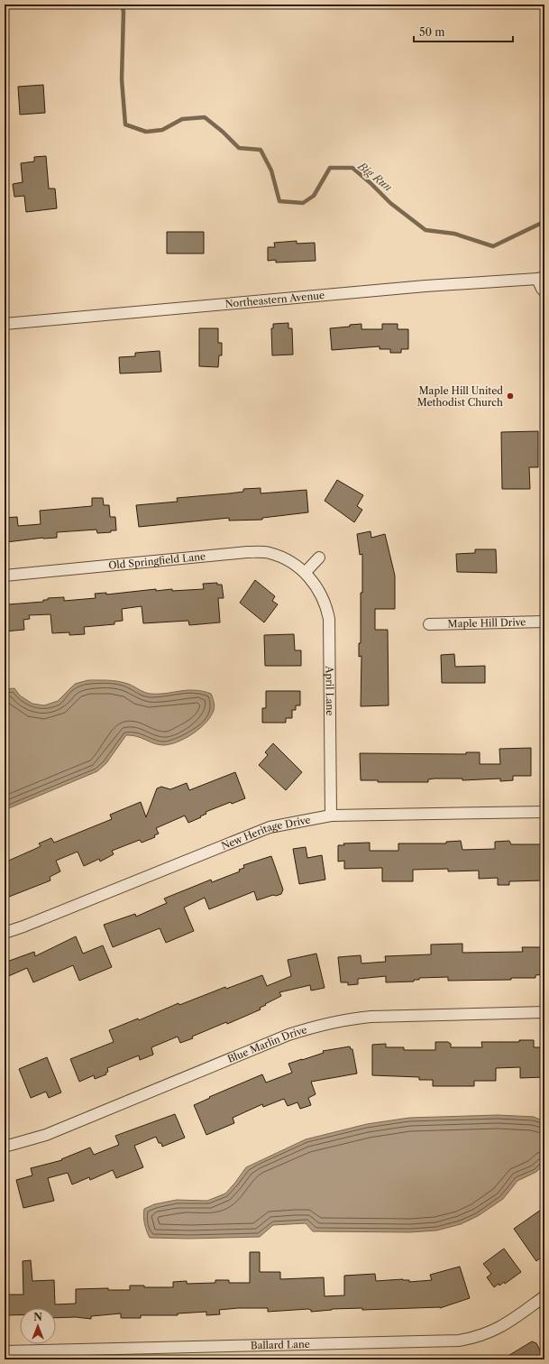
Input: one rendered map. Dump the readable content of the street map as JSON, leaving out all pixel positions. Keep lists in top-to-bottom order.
{
  "streets": {
    "street": [
      "Northeastern Avenue",
      "Old Springfield Lane",
      "Maple Hill Drive",
      "April Lane",
      "New Heritage Drive",
      "Blue Marlin Drive",
      "Ballard Lane"
    ]
  },
  "crossings": [
    ["Old Springfield Lane", "April Lane"],
    ["April Lane", "New Heritage Drive"]
  ],
  "water": ["Big Run"],
  "places": ["Maple Hill United Methodist Church"],
  "scale_bar": "50 m",
  "north": "top"
}
